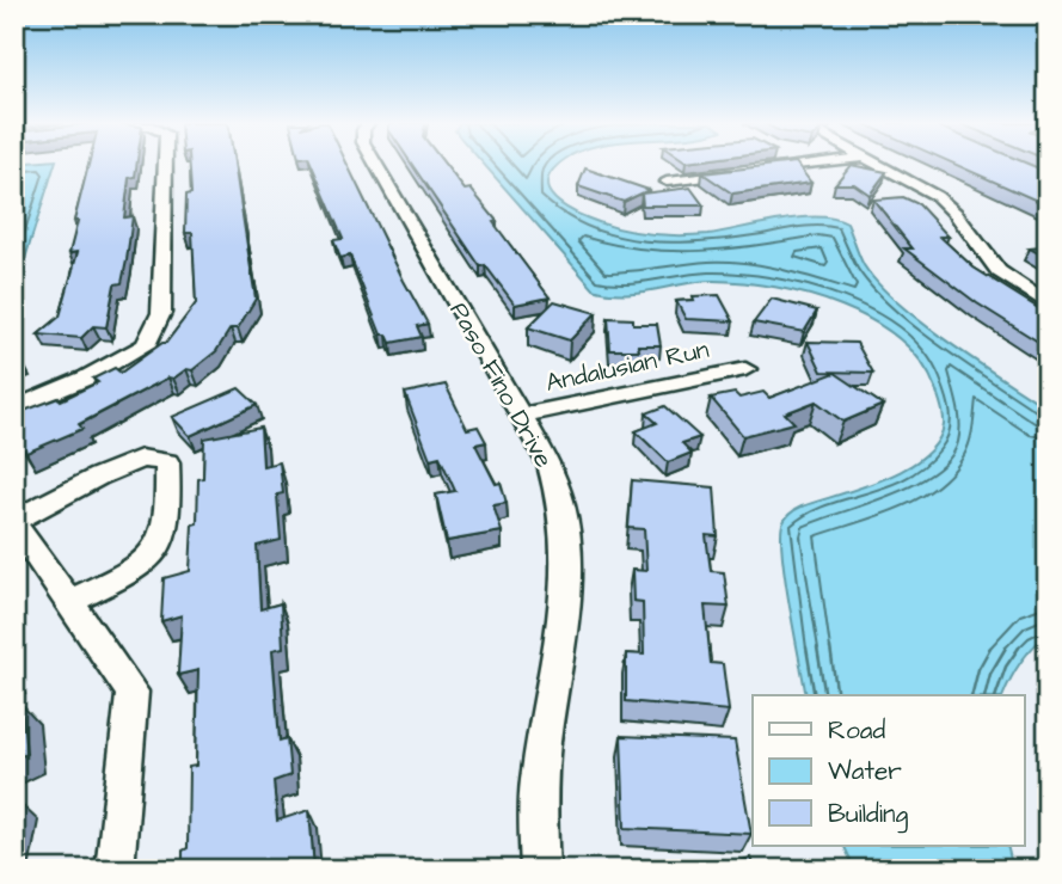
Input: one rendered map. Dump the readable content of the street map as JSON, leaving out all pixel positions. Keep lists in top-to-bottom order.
{
  "streets": {
    "street": ["Andalusian Run", "Paso Fino Drive"]
  },
  "crossings": [
    ["Andalusian Run", "Paso Fino Drive"]
  ],
  "legend": ["Road", "Water", "Building"]
}
